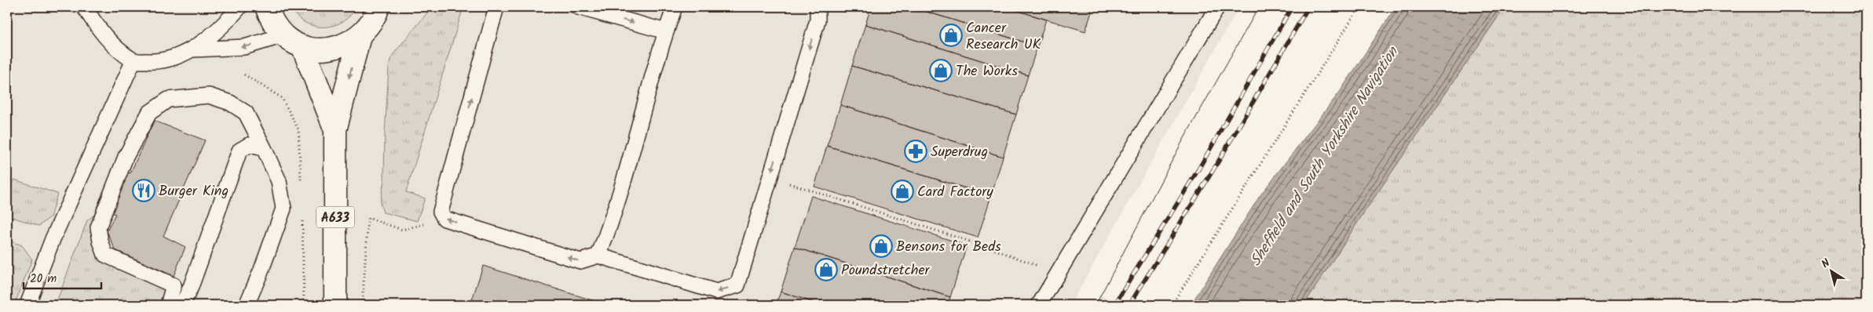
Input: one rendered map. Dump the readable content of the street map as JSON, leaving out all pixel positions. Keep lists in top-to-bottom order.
{
  "streets": {
    "main road": ["A633"]
  },
  "water": ["Sheffield and South Yorkshire Navigation"],
  "places": {
    "shop": [
      "Cancer Research UK",
      "The Works",
      "Card Factory",
      "Bensons for Beds",
      "Poundstretcher"
    ],
    "pharmacy": ["Superdrug"],
    "restaurant": ["Burger King"]
  },
  "scale_bar": "20 m",
  "north": "top left"
}
